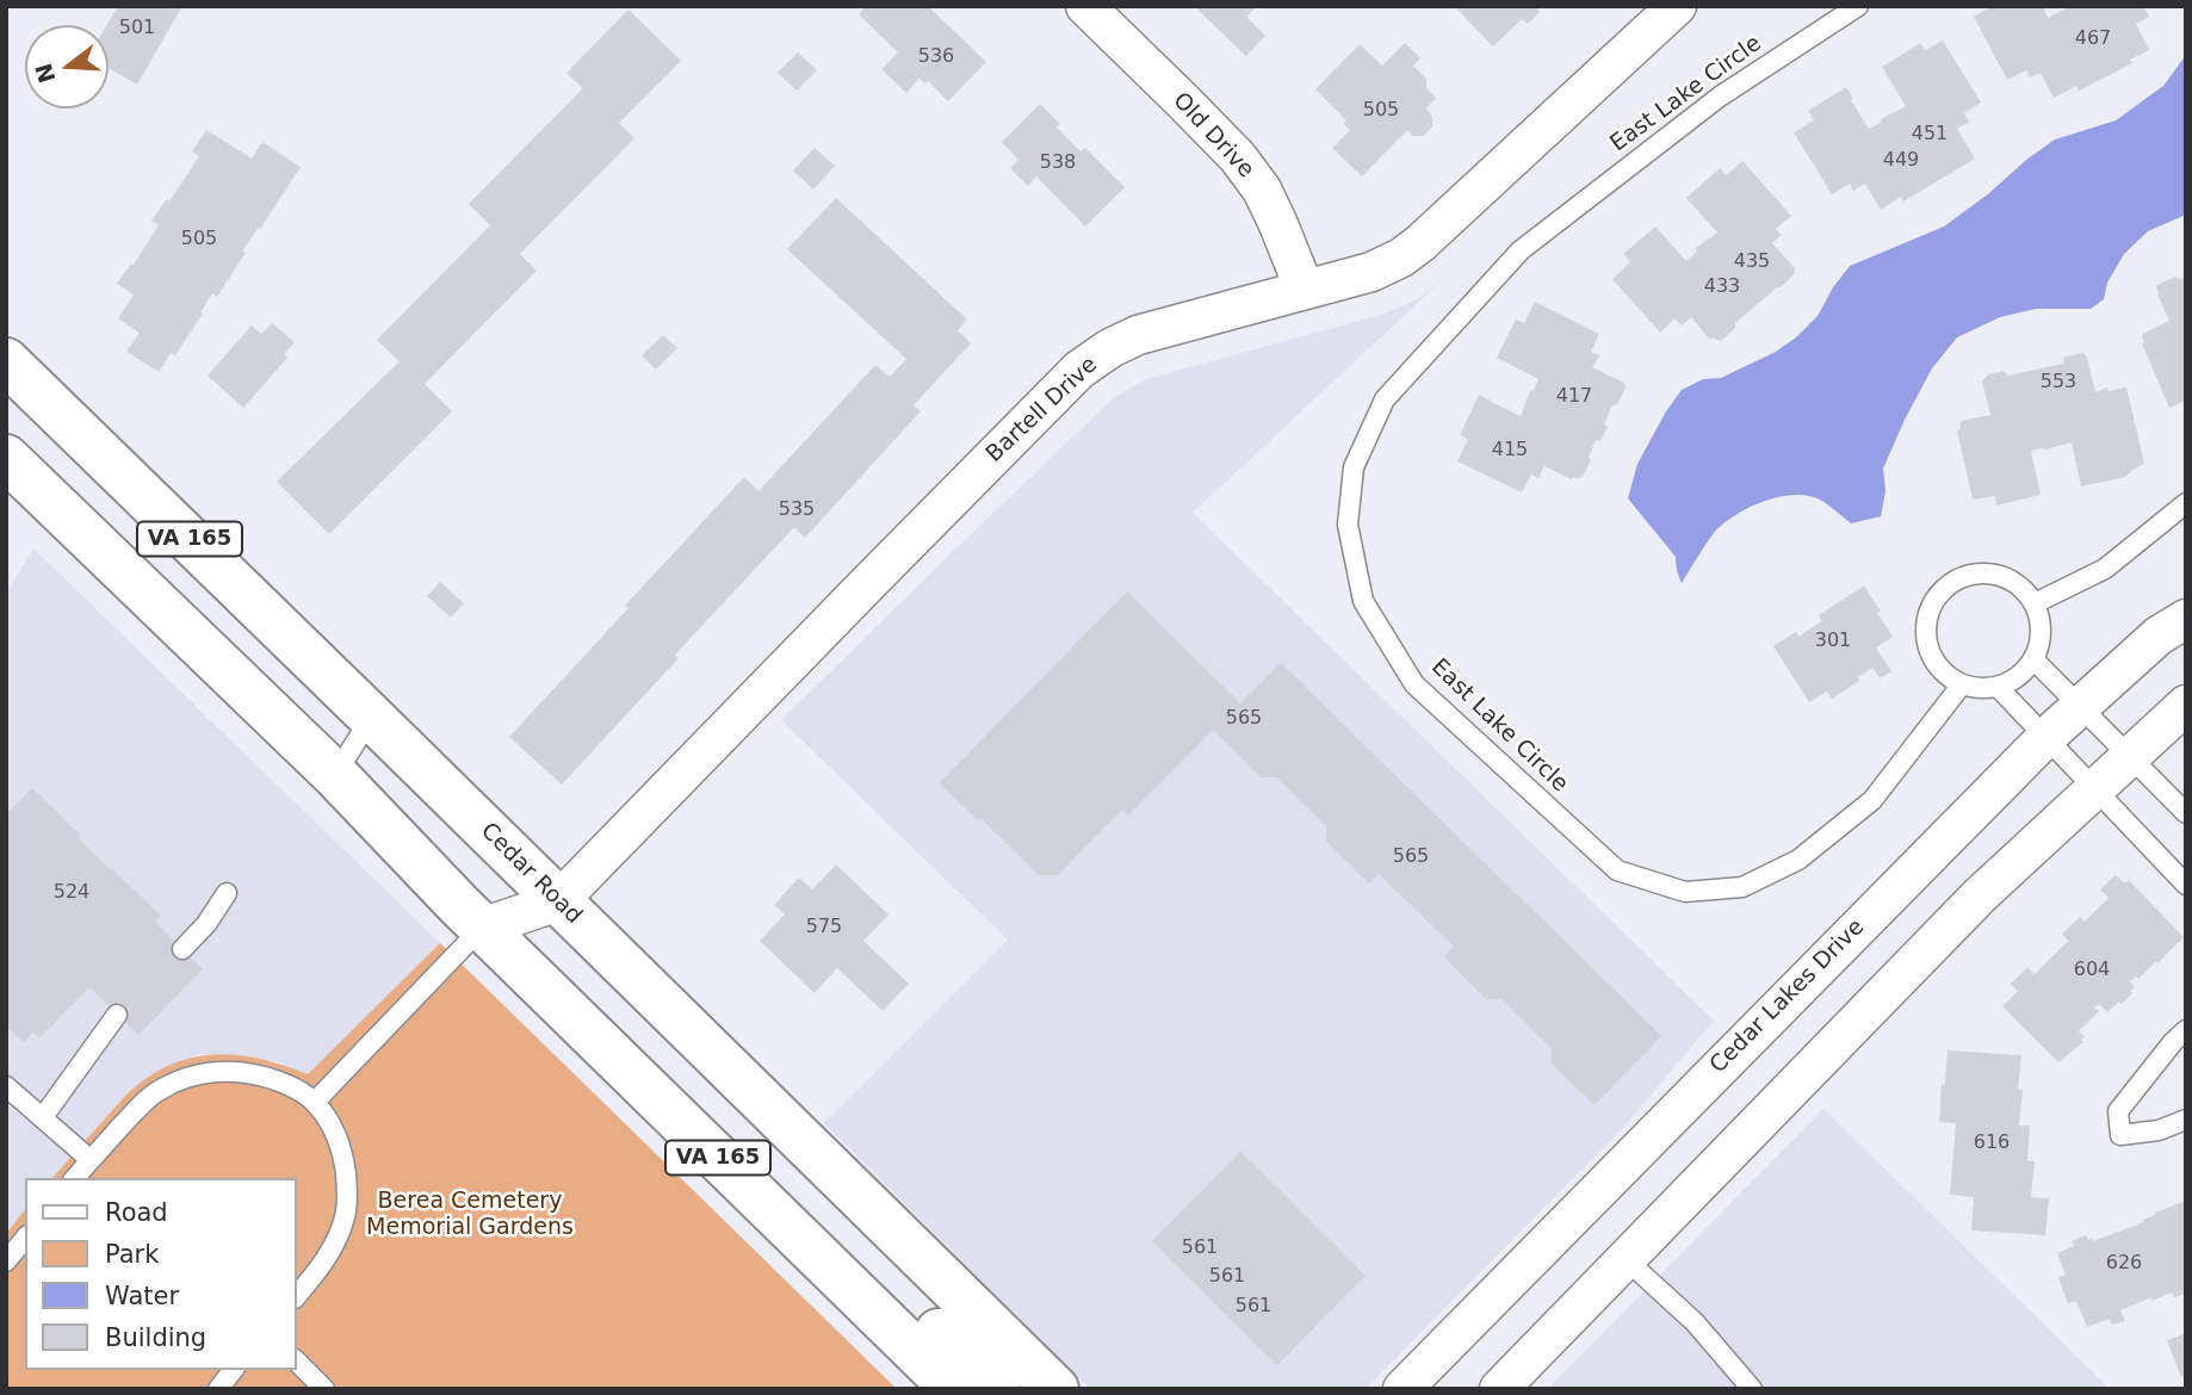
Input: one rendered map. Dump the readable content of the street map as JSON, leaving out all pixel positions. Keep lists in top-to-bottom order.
{
  "streets": {
    "main road": ["VA 165", "Cedar Road"],
    "street": ["Old Drive", "Bartell Drive", "Cedar Lakes Drive"],
    "lane": ["East Lake Circle"]
  },
  "crossings": [
    ["Old Drive", "Bartell Drive"],
    ["Bartell Drive", "VA 165"],
    ["Bartell Drive", "Cedar Road"]
  ],
  "parks": ["Berea Cemetery Memorial Gardens"],
  "house_numbers": [
    "501",
    "467",
    "536",
    "505",
    "451",
    "449",
    "538",
    "505",
    "435",
    "433",
    "553",
    "417",
    "415",
    "535",
    "301",
    "565",
    "565",
    "524",
    "575",
    "604",
    "616",
    "561",
    "626",
    "561",
    "561"
  ],
  "legend": [
    "Road",
    "Park",
    "Water",
    "Building"
  ],
  "north": "left"
}
